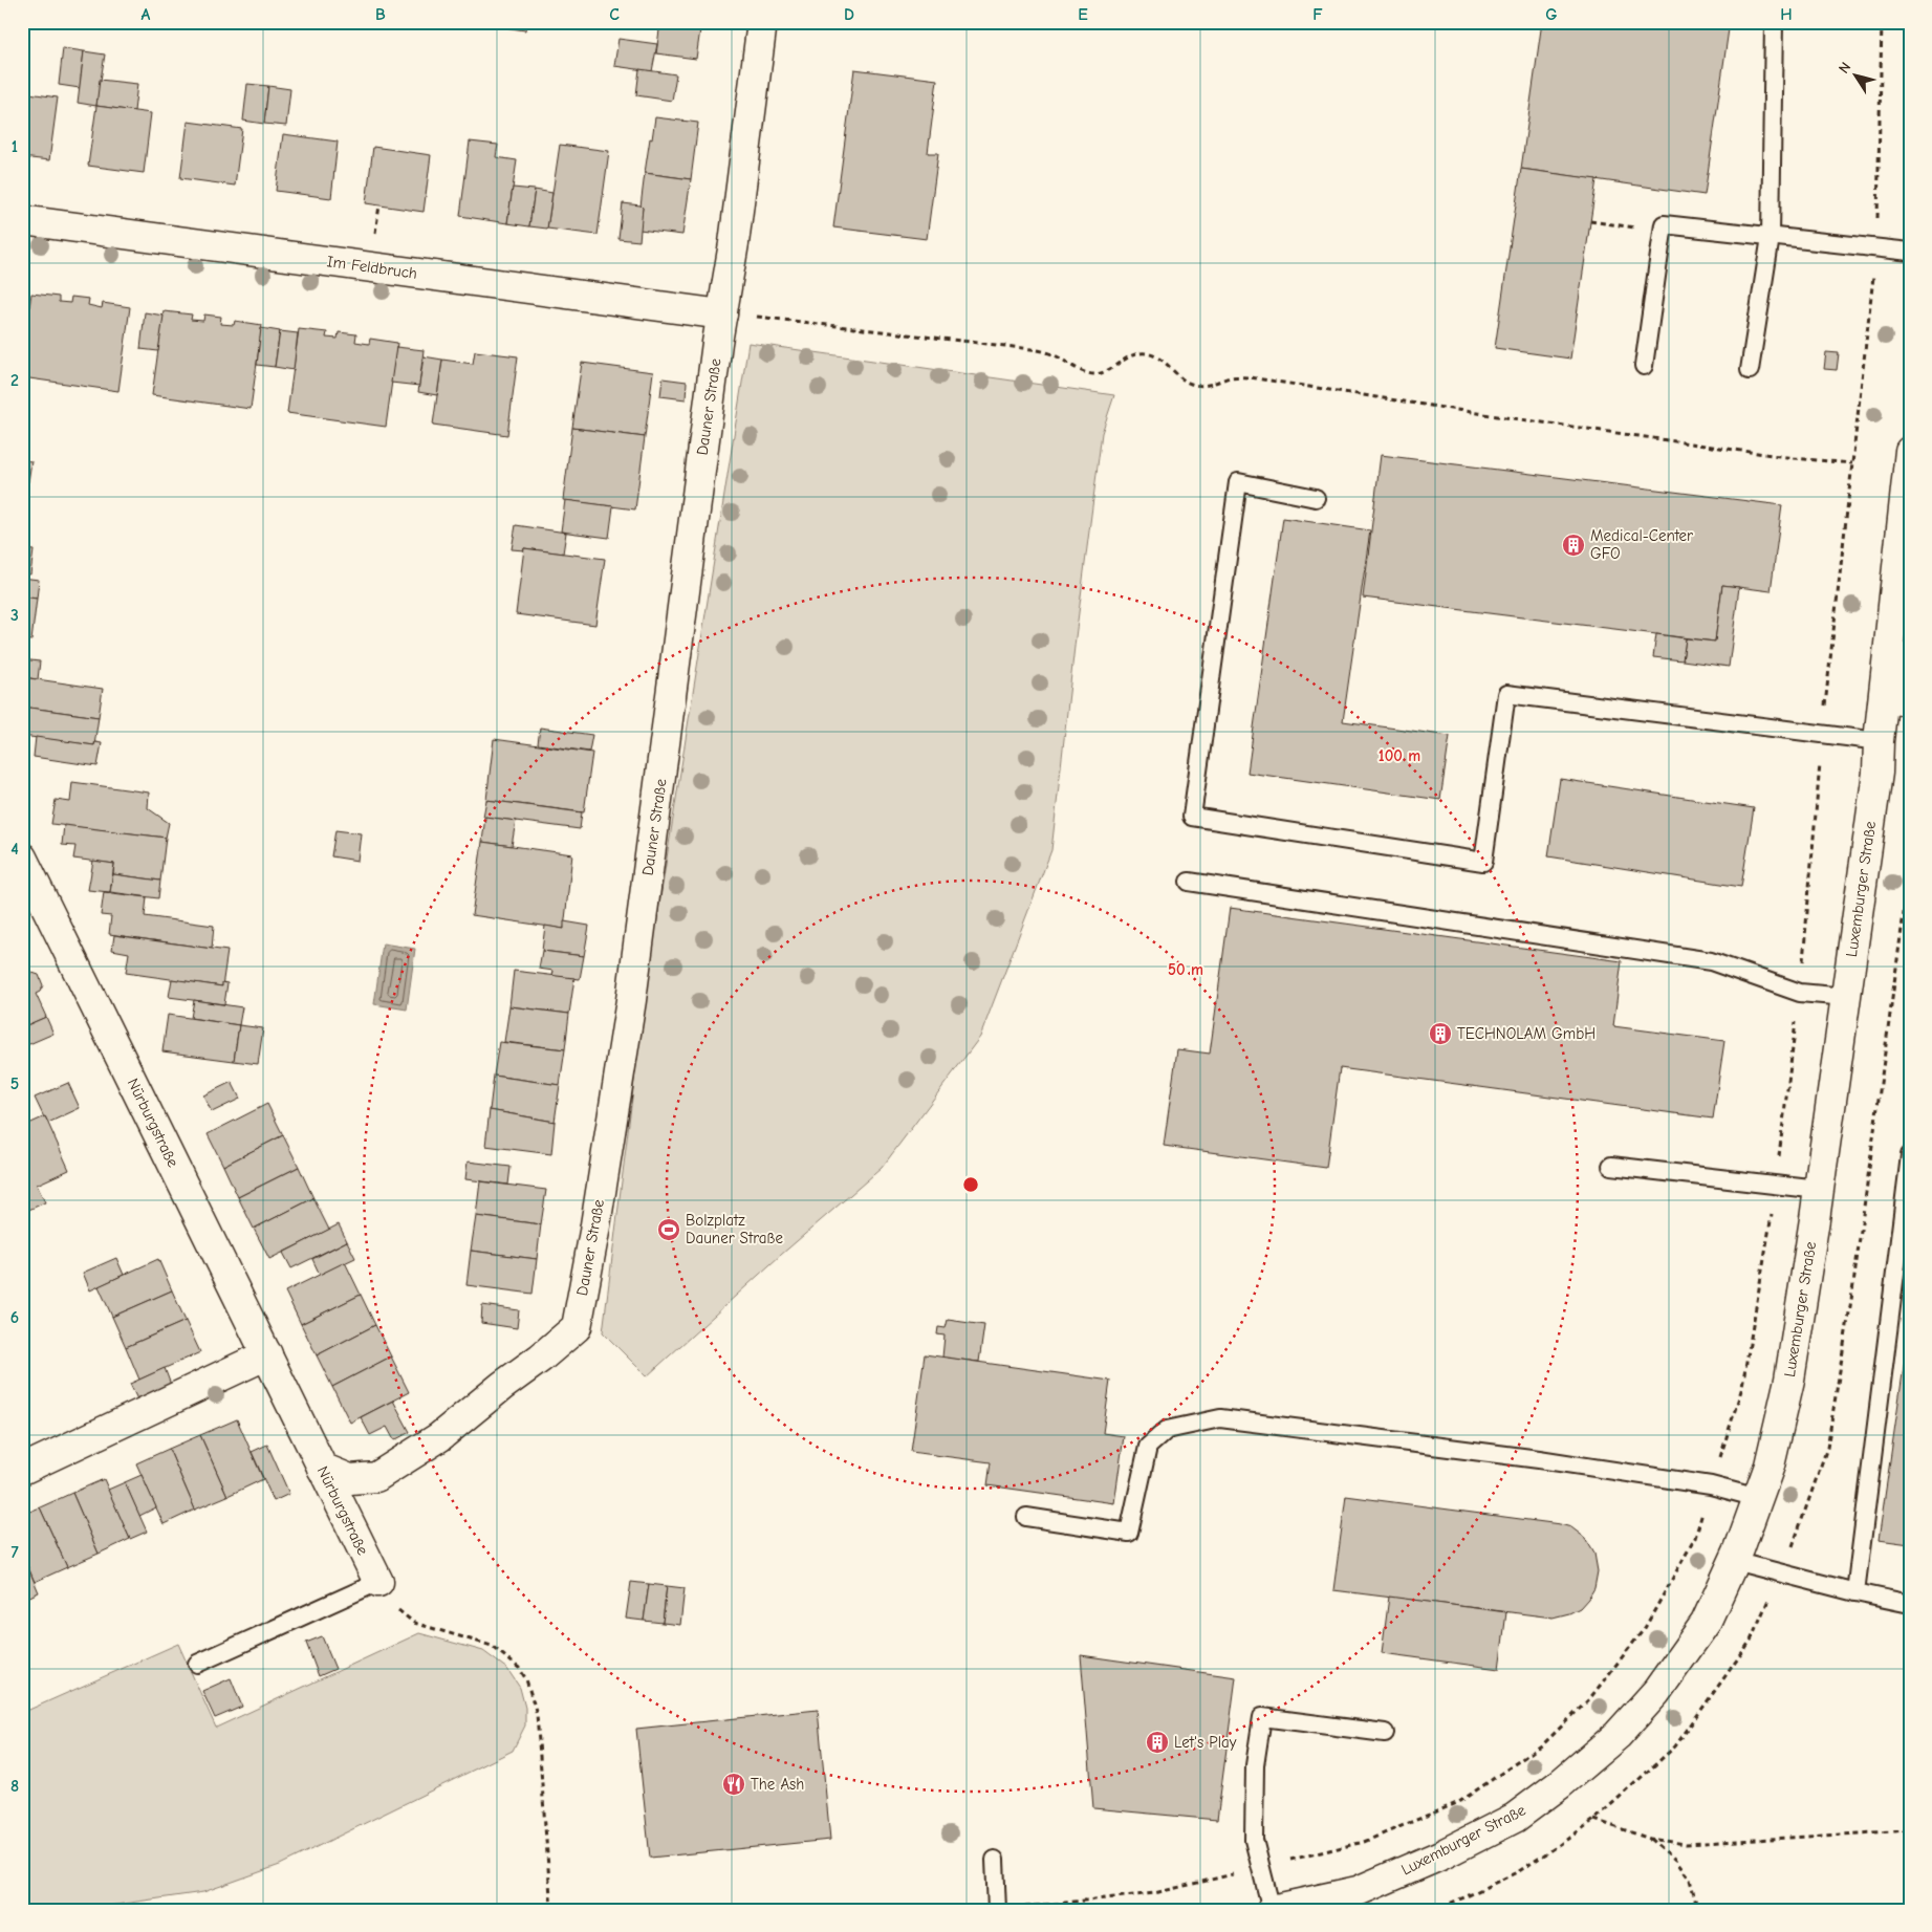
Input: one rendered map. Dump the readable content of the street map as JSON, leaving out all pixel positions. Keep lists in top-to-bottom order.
{
  "streets": {
    "street": [
      "Im Feldbruch",
      "Dauner Straße",
      "Luxemburger Straße",
      "Nürburgstraße"
    ]
  },
  "crossings": [
    ["Im Feldbruch", "Dauner Straße"],
    ["Dauner Straße", "Nürburgstraße"]
  ],
  "places": {
    "building": ["Medical-Center GFO", "TECHNOLAM GmbH", "Let's Play"],
    "sports": ["Bolzplatz Dauner Straße"],
    "restaurant": ["The Ash"]
  },
  "north": "top left",
  "grid": {
    "columns": [
      "A",
      "B",
      "C",
      "D",
      "E",
      "F",
      "G",
      "H"
    ],
    "rows": [
      "1",
      "2",
      "3",
      "4",
      "5",
      "6",
      "7",
      "8"
    ]
  },
  "rings": ["100 m", "50 m"]
}
